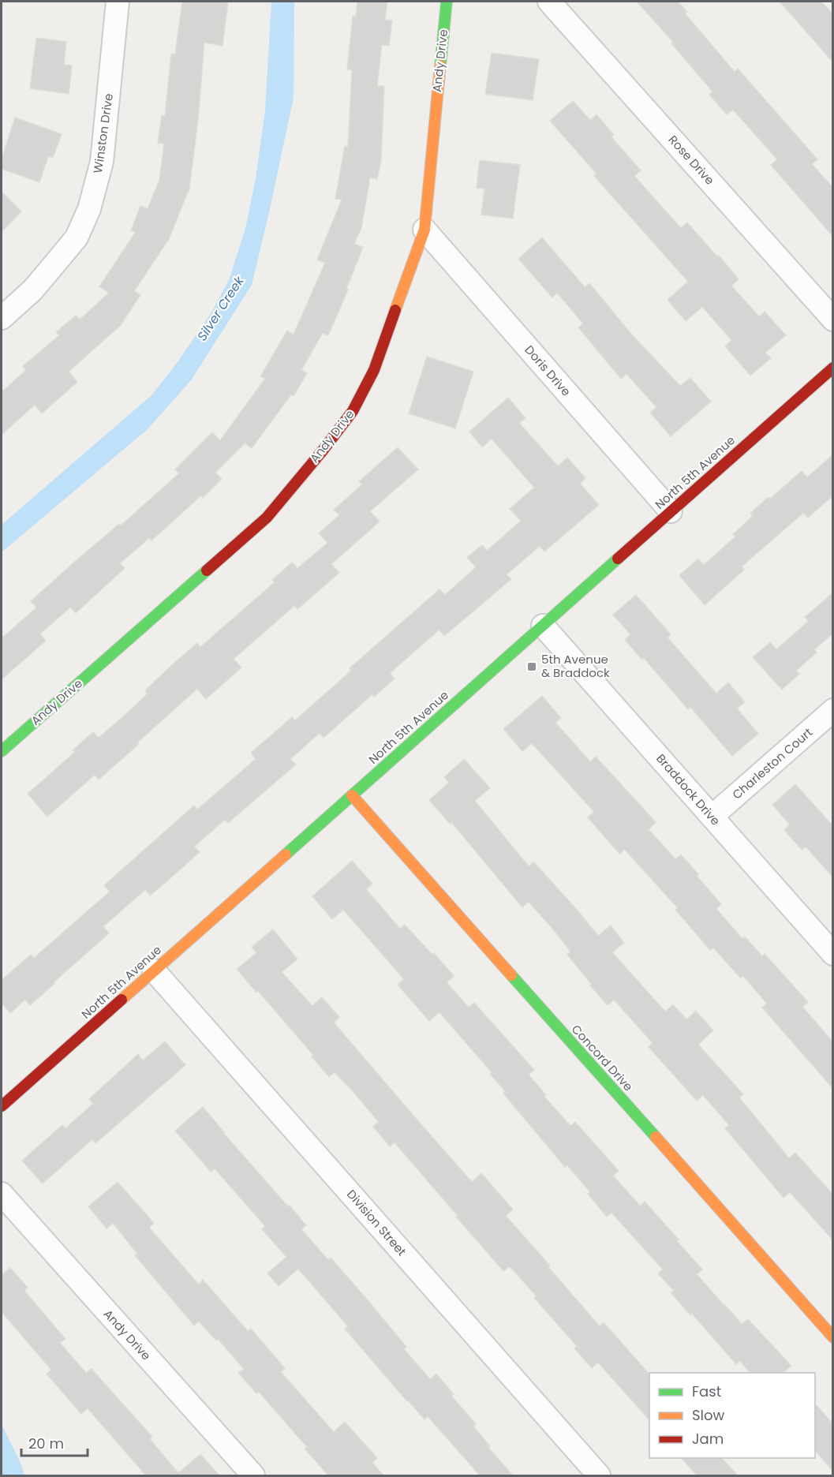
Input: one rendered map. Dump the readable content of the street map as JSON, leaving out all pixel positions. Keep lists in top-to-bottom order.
{
  "streets": {
    "street": [
      "Andy Drive",
      "Winston Drive",
      "Rose Drive",
      "Doris Drive",
      "North 5th Avenue",
      "Charleston Court",
      "Braddock Drive",
      "Concord Drive",
      "Division Street"
    ]
  },
  "crossings": [
    ["Andy Drive", "Doris Drive"],
    ["Doris Drive", "North 5th Avenue"],
    ["North 5th Avenue", "Braddock Drive"],
    ["North 5th Avenue", "Concord Drive"],
    ["North 5th Avenue", "Division Street"],
    ["Charleston Court", "Braddock Drive"]
  ],
  "water": ["Silver Creek"],
  "places": {
    "transit": ["5th Avenue & Braddock"]
  },
  "legend": ["Fast", "Slow", "Jam"],
  "scale_bar": "20 m"
}
